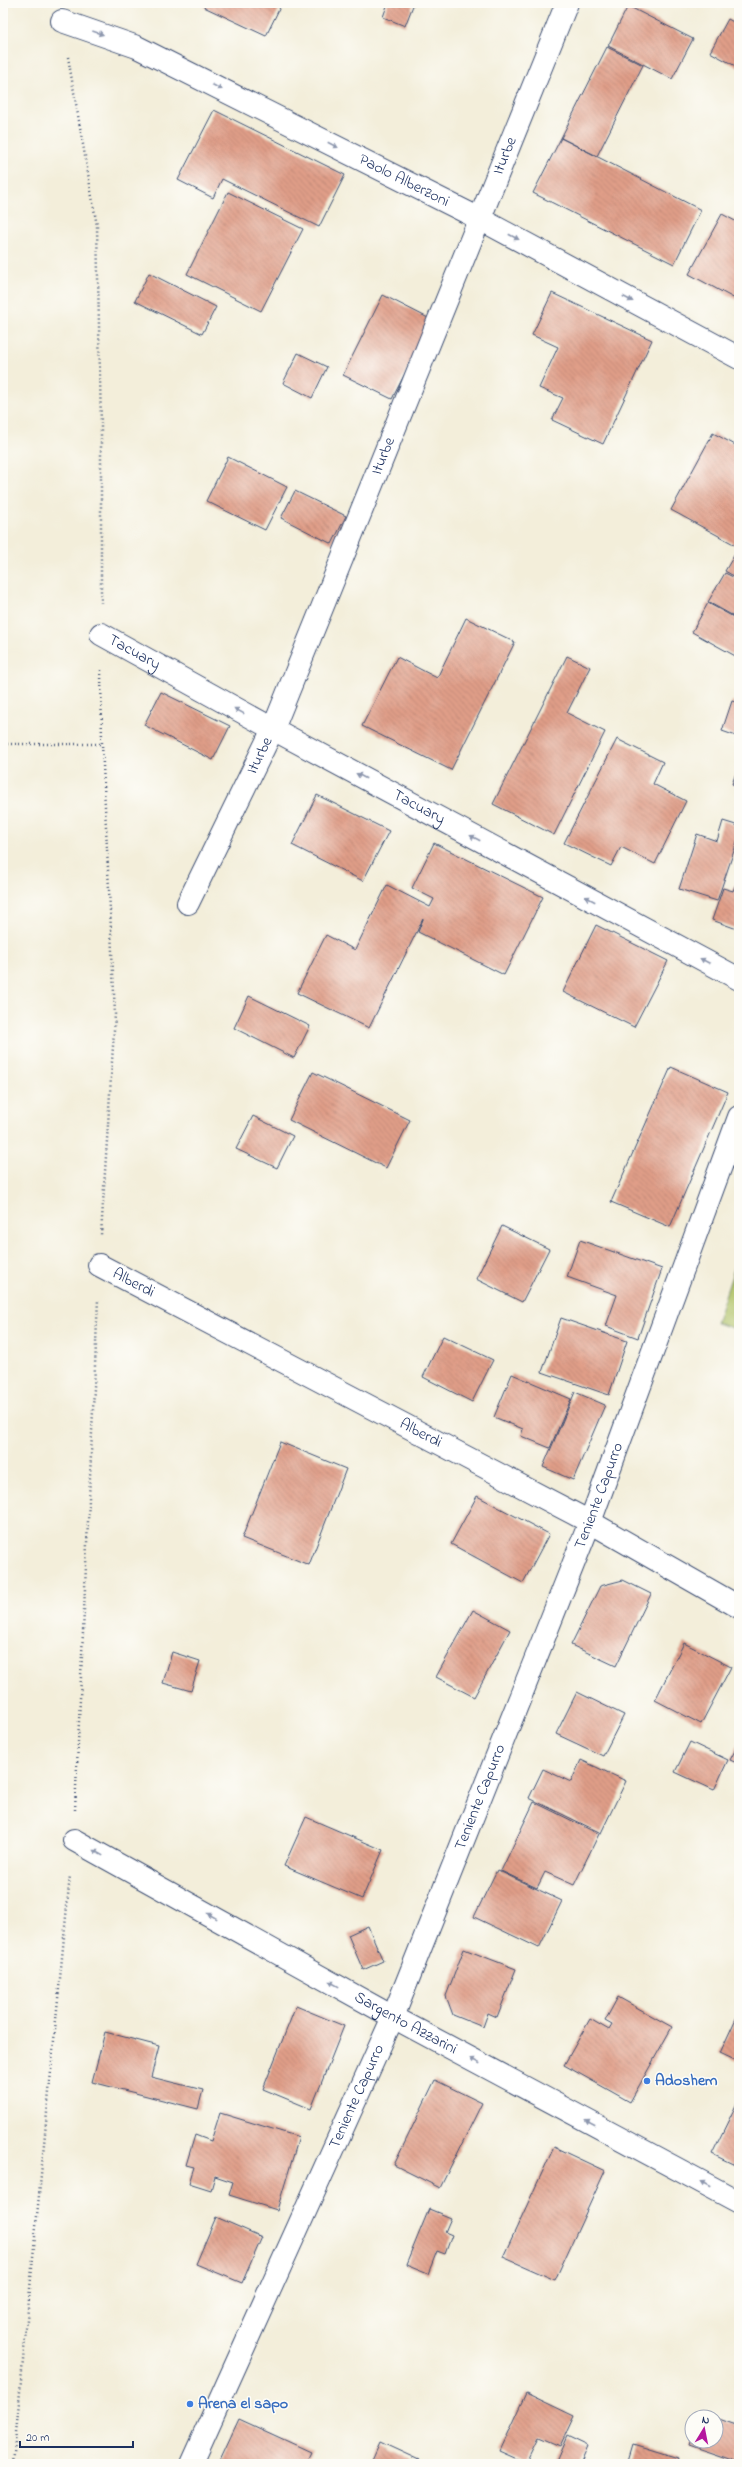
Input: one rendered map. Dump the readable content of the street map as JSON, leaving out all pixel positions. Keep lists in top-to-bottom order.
{
  "streets": {
    "street": [
      "Iturbe",
      "Paolo Alberzoni",
      "Tacuary",
      "Alberdi",
      "Teniente Capurro",
      "Sargento Azzarini"
    ]
  },
  "crossings": [
    ["Iturbe", "Paolo Alberzoni"],
    ["Iturbe", "Tacuary"],
    ["Alberdi", "Teniente Capurro"],
    ["Teniente Capurro", "Sargento Azzarini"]
  ],
  "one_way": ["Paolo Alberzoni", "Tacuary", "Sargento Azzarini"],
  "places": ["Adoshem", "Arena el sapo"],
  "scale_bar": "20 m",
  "north": "top"
}
